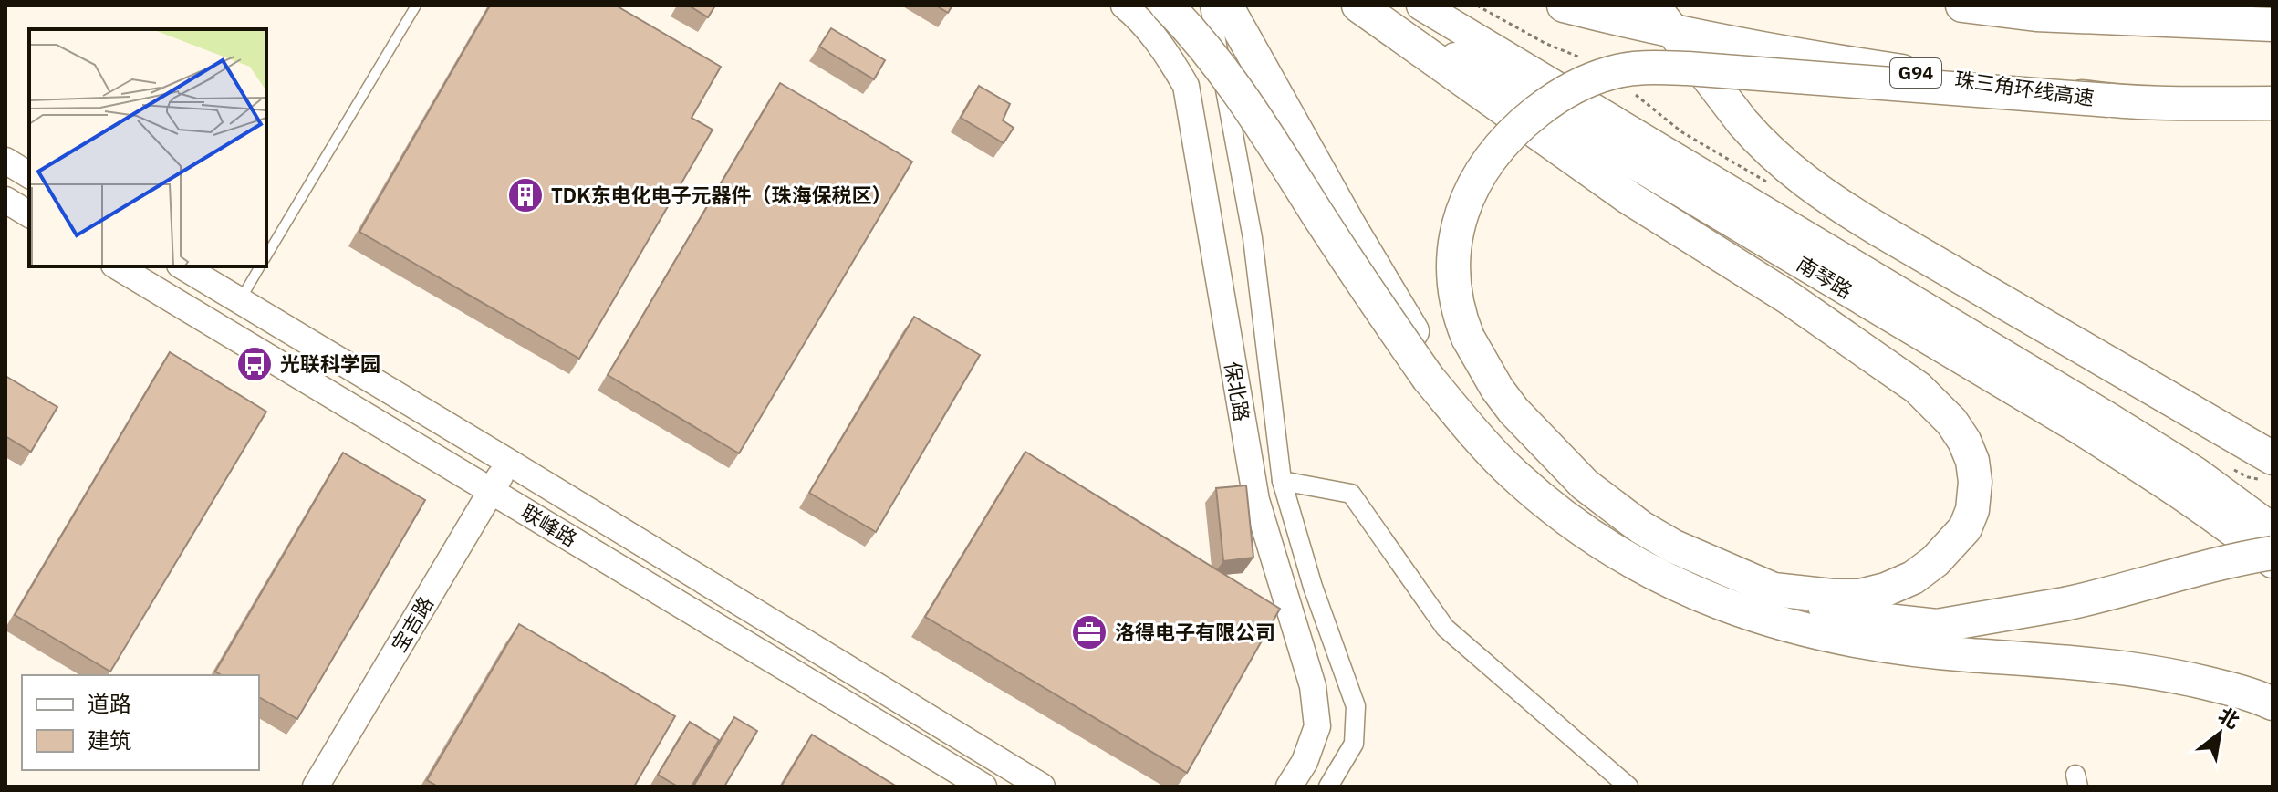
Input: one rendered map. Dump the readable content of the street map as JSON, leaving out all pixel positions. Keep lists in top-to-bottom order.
{
  "streets": {
    "highway": ["G94", "珠三角环线高速"],
    "main road": ["南琴路"],
    "street": ["保北路", "联峰路", "宝吉路"]
  },
  "crossings": [
    ["联峰路", "宝吉路"]
  ],
  "places": {
    "building": ["TDK东电化电子元器件（珠海保税区）"],
    "bus stop": ["光联科学园"],
    "office": ["洛得电子有限公司"]
  },
  "legend": ["道路", "建筑"],
  "north": "top right"
}
